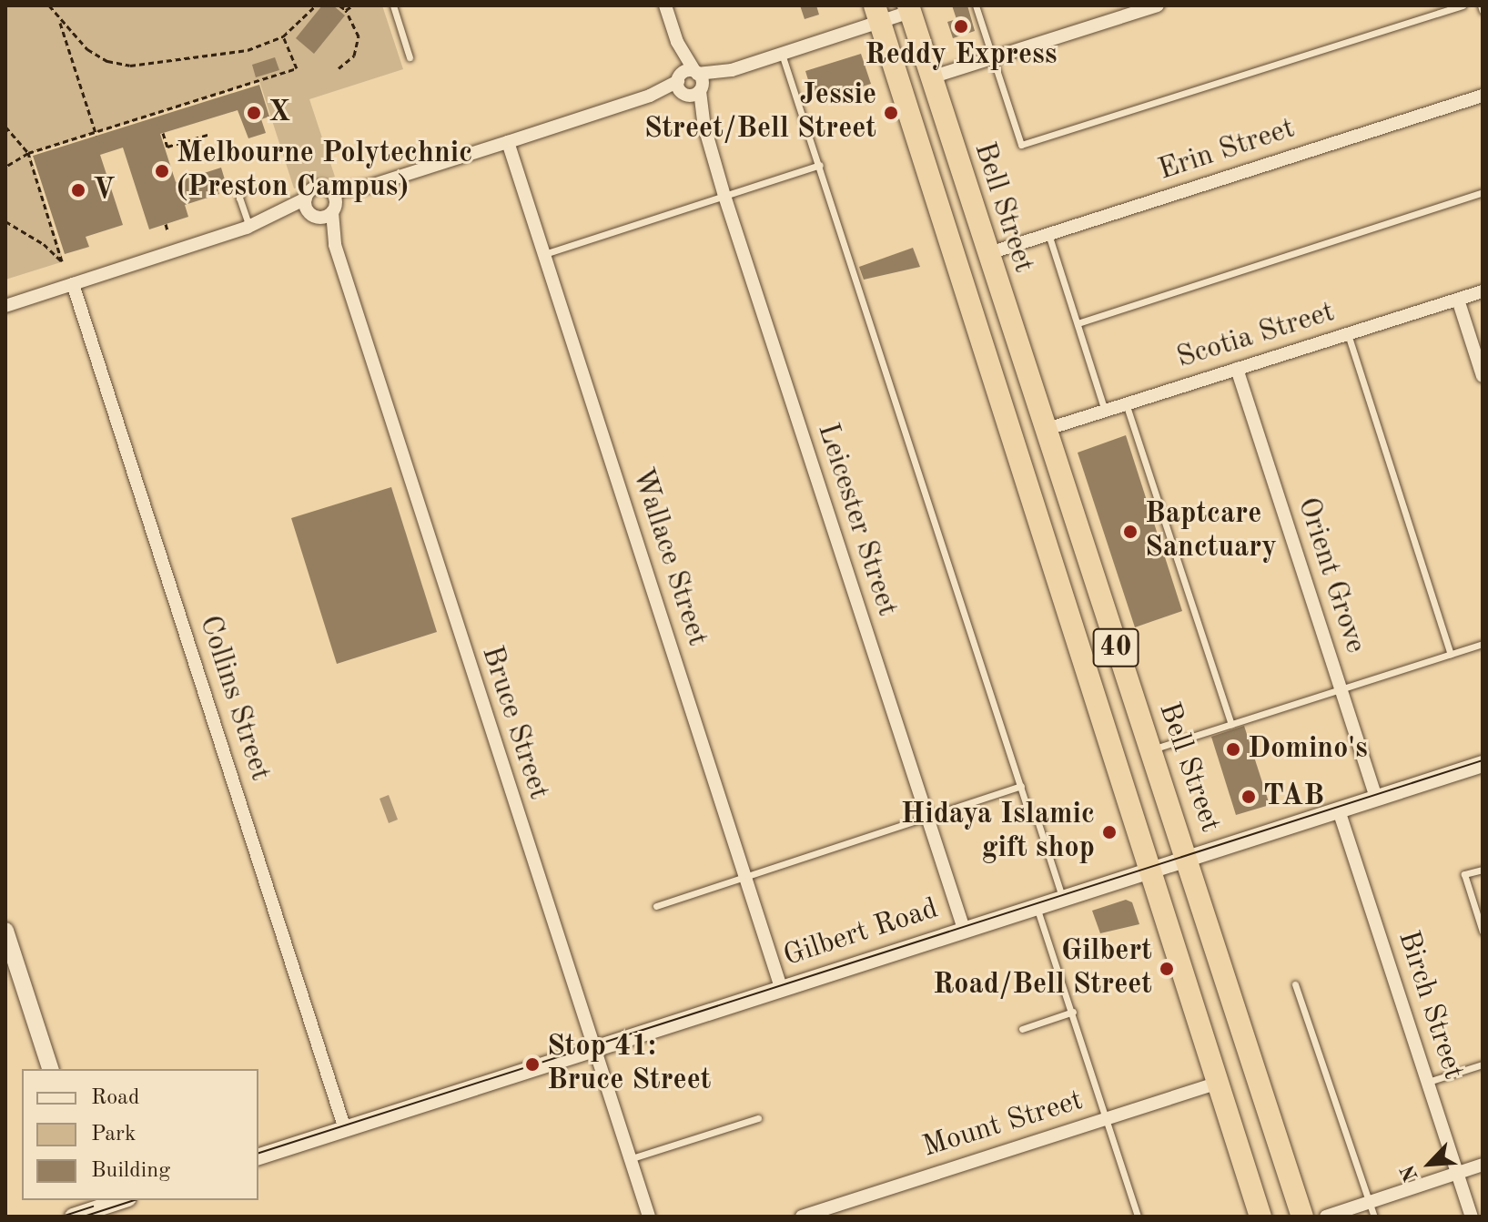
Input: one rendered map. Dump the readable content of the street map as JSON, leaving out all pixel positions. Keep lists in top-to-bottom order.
{
  "streets": {
    "highway": ["Bell Street", "40"],
    "street": [
      "Erin Street",
      "Scotia Street",
      "Leicester Street",
      "Wallace Street",
      "Orient Grove",
      "Collins Street",
      "Bruce Street",
      "Gilbert Road",
      "Birch Street",
      "Mount Street"
    ]
  },
  "crossings": [
    ["Erin Street", "Bell Street"],
    ["Bell Street", "Scotia Street"],
    ["Bell Street", "Gilbert Road"],
    ["Bell Street", "Mount Street"],
    ["Scotia Street", "Orient Grove"],
    ["Leicester Street", "Gilbert Road"],
    ["Wallace Street", "Gilbert Road"],
    ["Orient Grove", "Gilbert Road"],
    ["Collins Street", "Gilbert Road"],
    ["Bruce Street", "Gilbert Road"],
    ["Gilbert Road", "Birch Street"]
  ],
  "places": [
    "Reddy Express",
    "X",
    "Jessie Street/Bell Street",
    "Melbourne Polytechnic (Preston Campus)",
    "V",
    "Baptcare Sanctuary",
    "Domino's",
    "TAB",
    "Hidaya Islamic gift shop",
    "Gilbert Road/Bell Street",
    "Stop 41: Bruce Street"
  ],
  "legend": ["Road", "Park", "Building"],
  "north": "bottom left"
}
